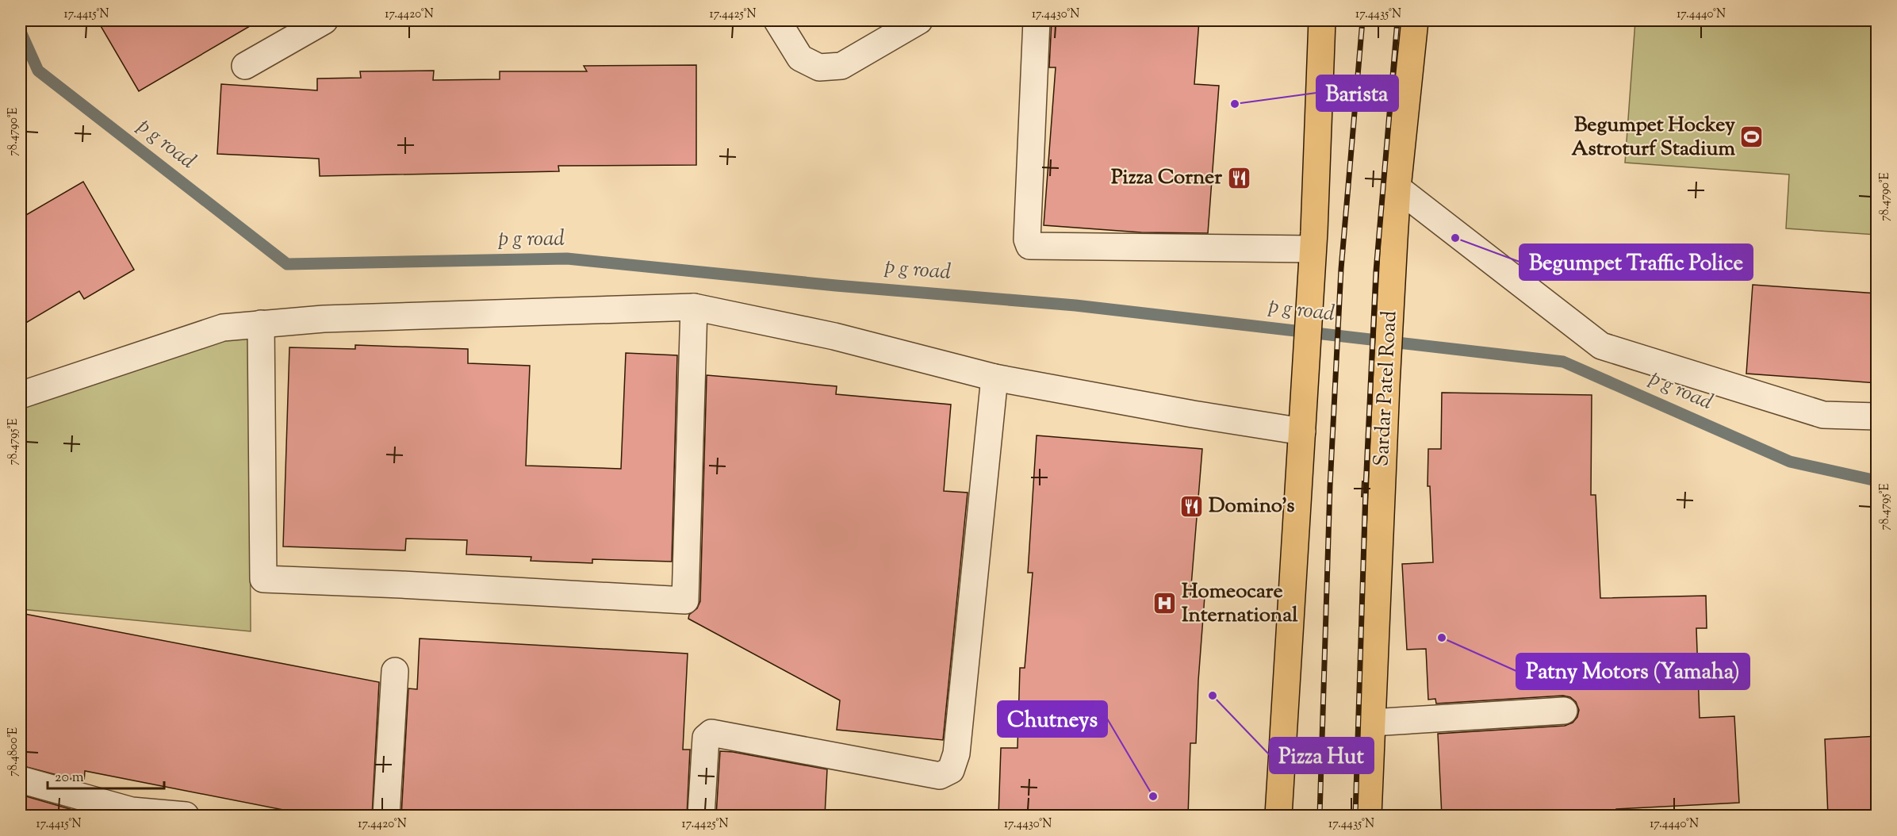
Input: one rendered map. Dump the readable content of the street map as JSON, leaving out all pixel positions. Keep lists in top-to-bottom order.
{
  "streets": {
    "main road": ["Sardar Patel Road"]
  },
  "water": ["p g road"],
  "places": {
    "other": [
      "Barista",
      "Begumpet Traffic Police",
      "Patny Motors (Yamaha)",
      "Pizza Hut",
      "Chutneys"
    ],
    "sports": ["Begumpet Hockey Astroturf Stadium"],
    "restaurant": ["Pizza Corner", "Domino's"],
    "hospital": ["Homeocare International"]
  },
  "scale_bar": "20 m",
  "coordinates": [
    "17.4415°N",
    "17.4420°N",
    "17.4425°N",
    "17.4430°N",
    "17.4435°N",
    "17.4440°N",
    "78.4790°E",
    "78.4795°E",
    "78.4800°E"
  ]
}
